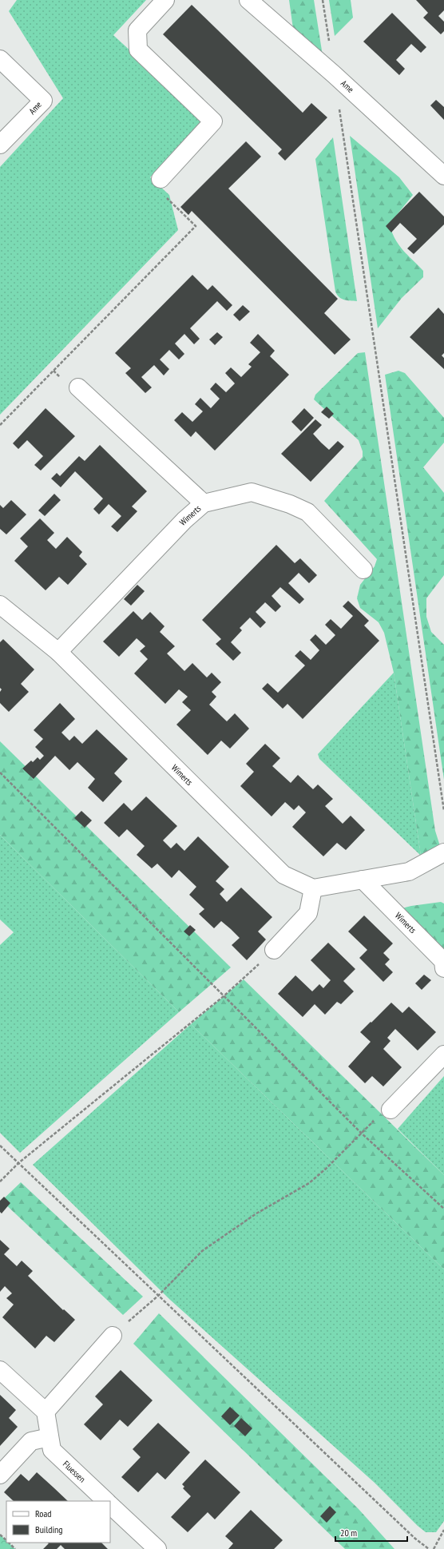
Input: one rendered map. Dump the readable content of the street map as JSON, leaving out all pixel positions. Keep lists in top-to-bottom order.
{
  "streets": {
    "street": ["Ame", "Wimerts", "Fluessen"]
  },
  "legend": ["Road", "Building"],
  "scale_bar": "20 m"
}
